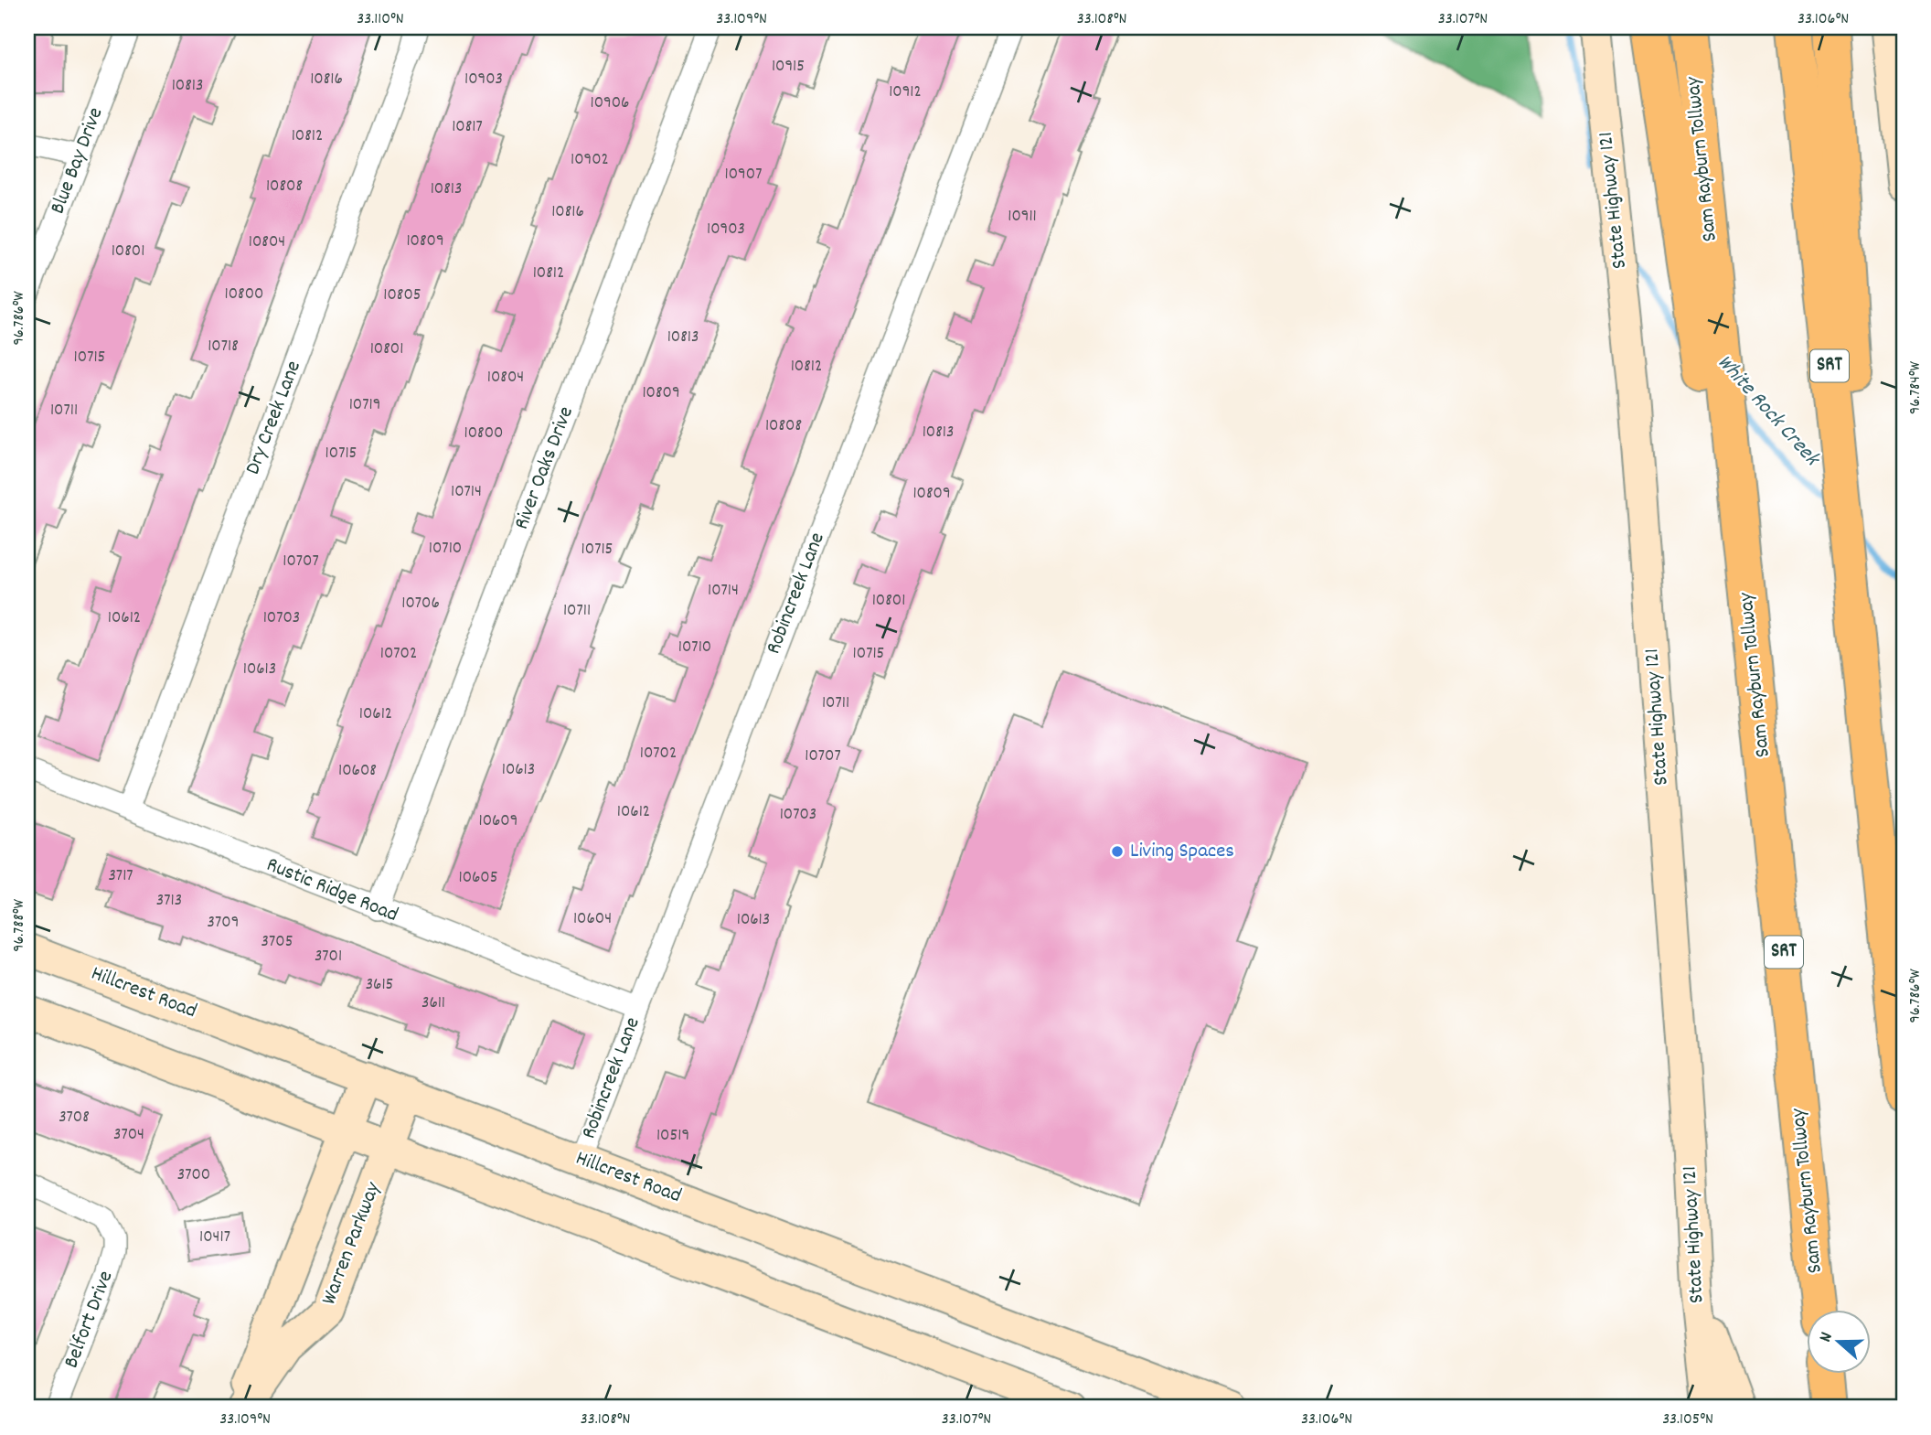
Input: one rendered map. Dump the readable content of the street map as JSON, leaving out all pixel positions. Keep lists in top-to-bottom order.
{
  "streets": {
    "highway": ["Sam Rayburn Tollway", "SRT"],
    "main road": ["State Highway 121", "Hillcrest Road", "Warren Parkway"],
    "street": [
      "Blue Bay Drive",
      "Dry Creek Lane",
      "River Oaks Drive",
      "Robincreek Lane",
      "Rustic Ridge Road",
      "Belfort Drive"
    ]
  },
  "crossings": [
    ["Dry Creek Lane", "Rustic Ridge Road"],
    ["River Oaks Drive", "Rustic Ridge Road"],
    ["Robincreek Lane", "Rustic Ridge Road"],
    ["Robincreek Lane", "Hillcrest Road"],
    ["Hillcrest Road", "Warren Parkway"]
  ],
  "water": ["White Rock Creek"],
  "places": ["Living Spaces"],
  "house_numbers": [
    "10915",
    "10816",
    "10903",
    "10813",
    "10912",
    "10906",
    "10817",
    "10812",
    "10902",
    "10907",
    "10808",
    "10813",
    "10816",
    "10911",
    "10903",
    "10809",
    "10804",
    "10801",
    "10812",
    "10800",
    "10805",
    "10813",
    "10718",
    "10801",
    "10715",
    "10812",
    "10804",
    "10809",
    "10719",
    "10711",
    "10808",
    "10813",
    "10800",
    "10715",
    "10714",
    "10809",
    "10710",
    "10715",
    "10707",
    "10714",
    "10801",
    "10706",
    "10711",
    "10612",
    "10703",
    "10710",
    "10702",
    "10715",
    "10613",
    "10711",
    "10612",
    "10702",
    "10707",
    "10613",
    "10608",
    "10612",
    "10703",
    "10609",
    "3717",
    "10605",
    "3713",
    "10604",
    "10613",
    "3709",
    "3705",
    "3701",
    "3615",
    "3611",
    "3708",
    "3704",
    "10519",
    "3700",
    "10417"
  ],
  "north": "left",
  "coordinates": [
    "33.110°N",
    "33.109°N",
    "33.108°N",
    "33.107°N",
    "33.106°N",
    "96.786°W",
    "96.784°W",
    "96.788°W",
    "33.105°N"
  ]
}
